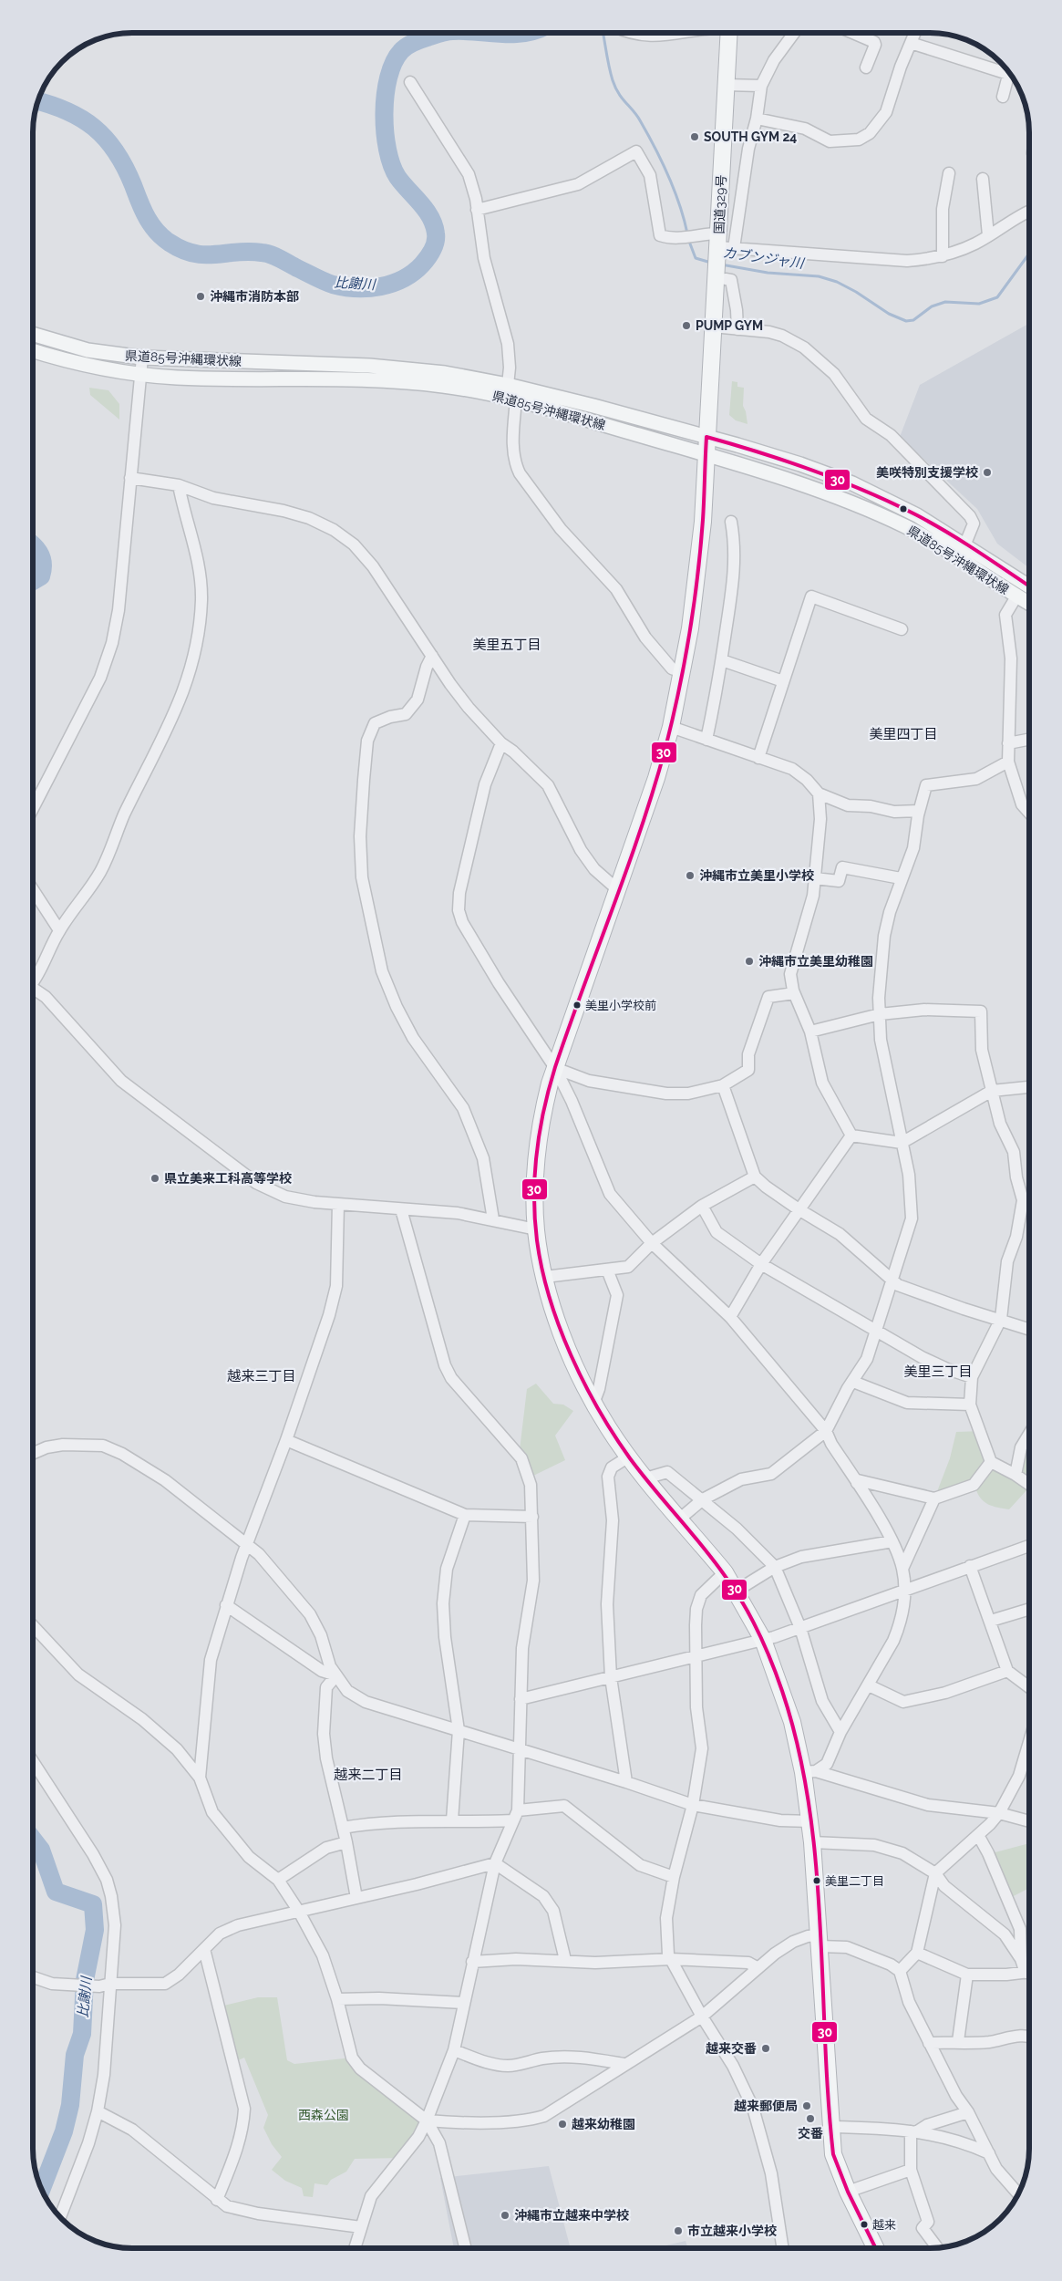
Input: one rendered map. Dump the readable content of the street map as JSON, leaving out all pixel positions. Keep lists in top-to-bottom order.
{
  "streets": {
    "highway": ["国道329号"],
    "main road": ["県道85号沖縄環状線"]
  },
  "crossings": [
    ["国道329号", "県道85号沖縄環状線"]
  ],
  "districts": [
    "美里五丁目",
    "美里四丁目",
    "美里三丁目",
    "越来三丁目",
    "越来二丁目"
  ],
  "water": ["カブンジャ川", "比謝川"],
  "parks": ["西森公園"],
  "places": [
    "SOUTH GYM 24",
    "沖縄市消防本部",
    "PUMP GYM",
    "美咲特別支援学校",
    "沖縄市立美里小学校",
    "沖縄市立美里幼稚園",
    "美里小学校前",
    "県立美来工科高等学校",
    "美里二丁目",
    "越来交番",
    "越来郵便局",
    "交番",
    "越来幼稚園",
    "沖縄市立越来中学校",
    "越来",
    "市立越来小学校"
  ],
  "lines": ["transit line 30"]
}
